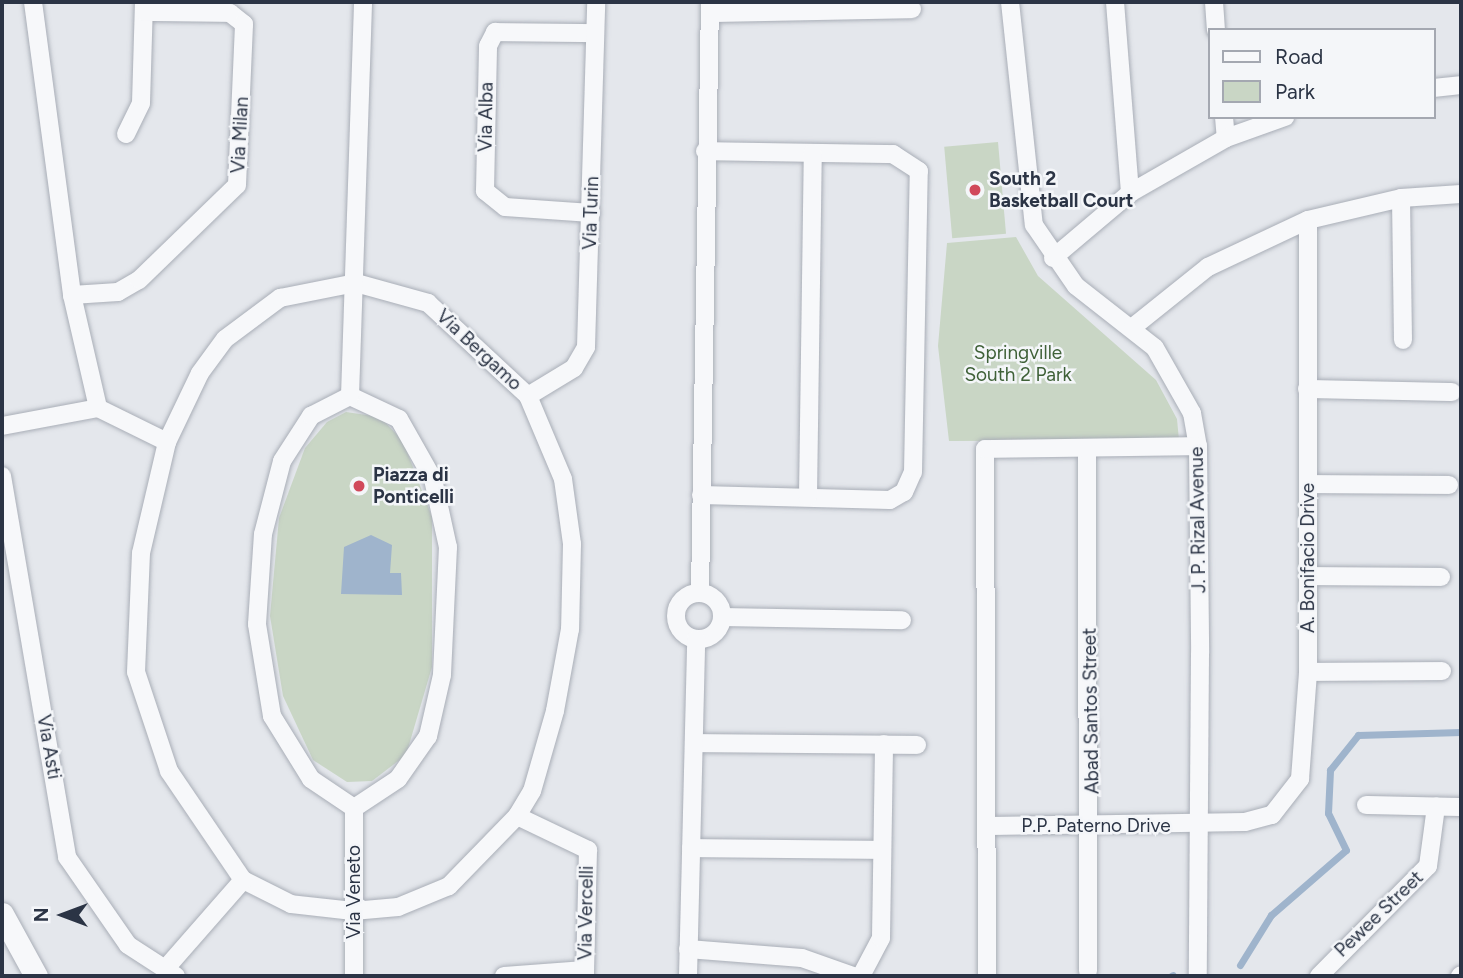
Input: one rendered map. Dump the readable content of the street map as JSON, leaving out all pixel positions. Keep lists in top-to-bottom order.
{
  "streets": {
    "street": [
      "Via Alba",
      "Via Milan",
      "Via Turin",
      "Via Bergamo",
      "J. P. Rizal Avenue",
      "A. Bonifacio Drive",
      "Abad Santos Street",
      "Via Asti",
      "P.P. Paterno Drive",
      "Via Veneto",
      "Via Vercelli",
      "Pewee Street"
    ]
  },
  "crossings": [
    ["Via Alba", "Via Turin"],
    ["Via Turin", "Via Bergamo"],
    ["Via Bergamo", "Via Veneto"],
    ["Via Bergamo", "Via Vercelli"],
    ["J. P. Rizal Avenue", "A. Bonifacio Drive"],
    ["J. P. Rizal Avenue", "P.P. Paterno Drive"],
    ["A. Bonifacio Drive", "P.P. Paterno Drive"],
    ["Abad Santos Street", "P.P. Paterno Drive"]
  ],
  "parks": ["Springville South 2 Park"],
  "places": ["South 2 Basketball Court", "Piazza di Ponticelli"],
  "legend": ["Road", "Park"],
  "north": "left"
}
